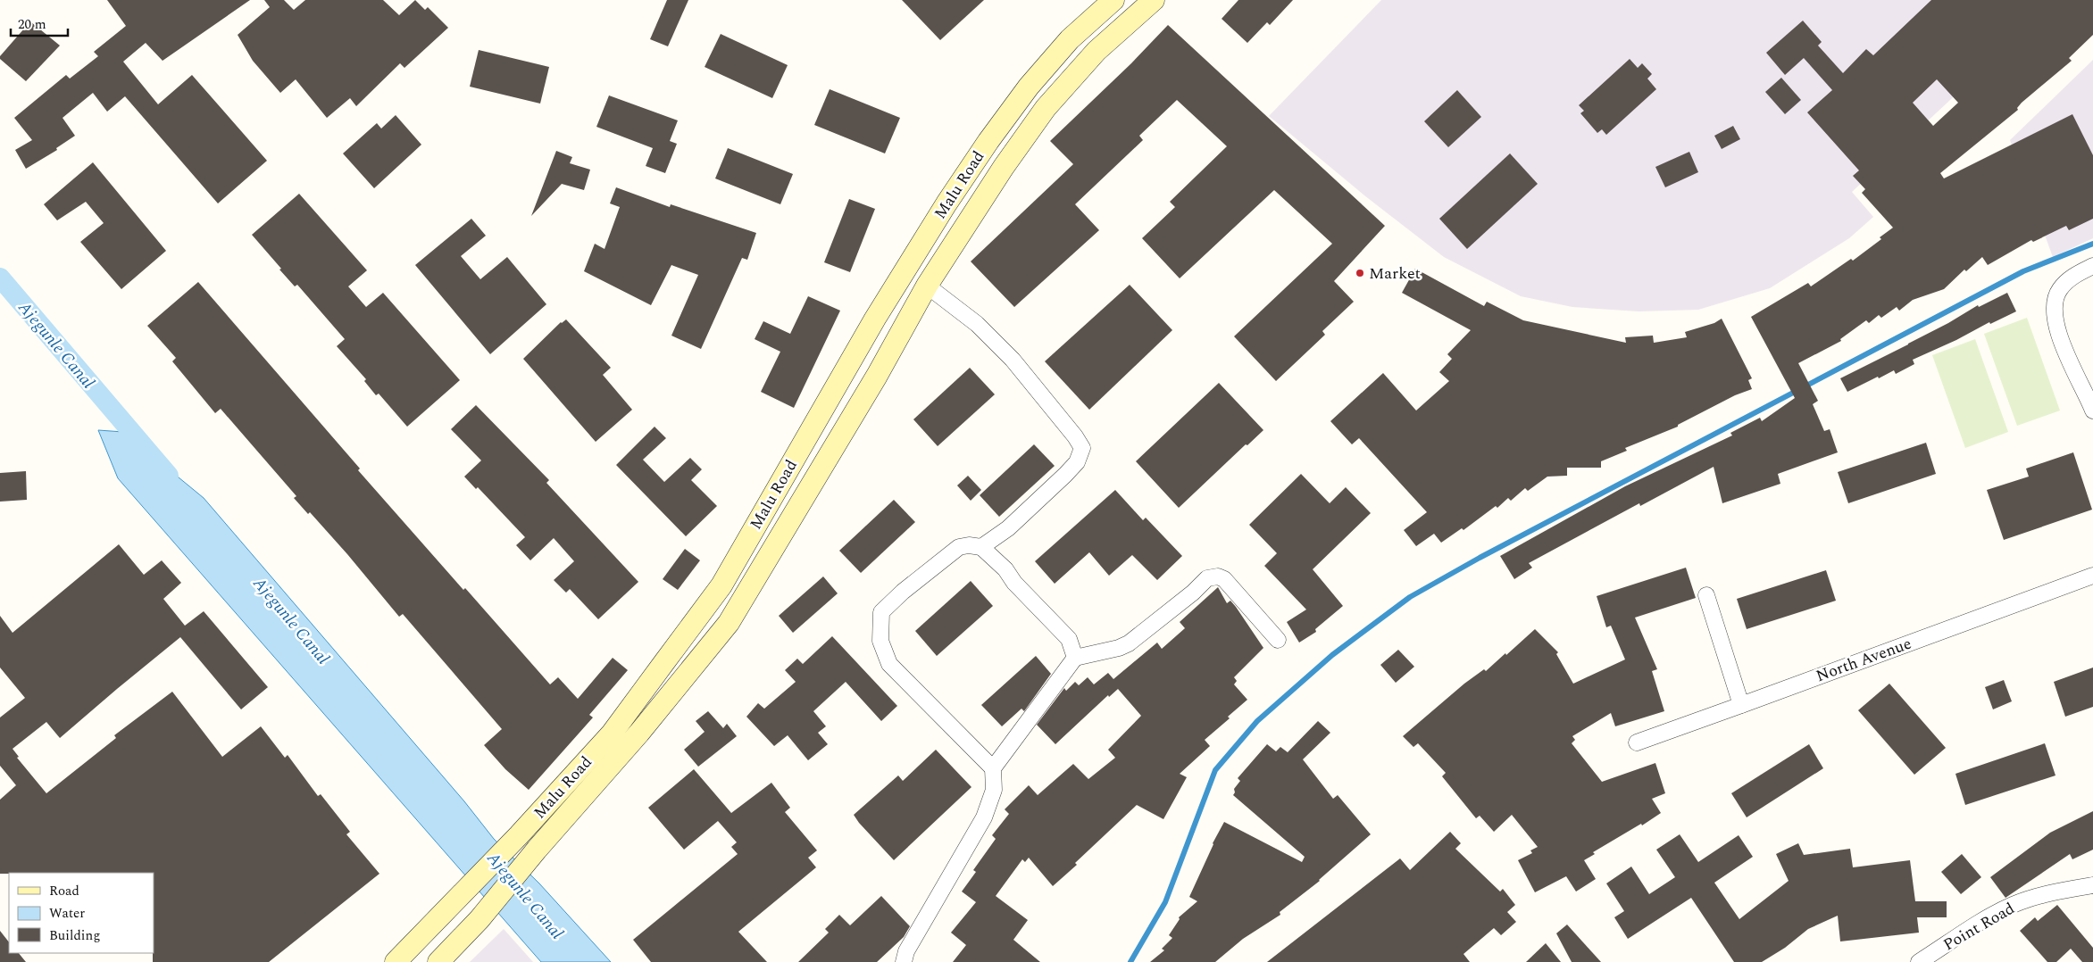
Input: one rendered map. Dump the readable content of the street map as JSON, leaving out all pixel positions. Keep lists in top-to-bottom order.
{
  "streets": {
    "main road": ["Malu Road"],
    "street": ["North Avenue", "Point Road"]
  },
  "water": ["Ajegunle Canal"],
  "places": ["Market"],
  "legend": ["Road", "Water", "Building"],
  "scale_bar": "20 m"
}
